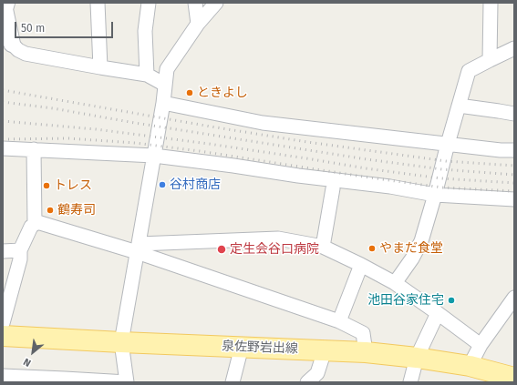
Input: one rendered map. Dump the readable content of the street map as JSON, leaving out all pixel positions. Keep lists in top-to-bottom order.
{
  "streets": {
    "main road": ["泉佐野岩出線"]
  },
  "places": [
    "ときよし",
    "谷村商店",
    "トレス",
    "鶴寿司",
    "やまだ食堂",
    "定生会谷口病院",
    "池田谷家住宅"
  ],
  "scale_bar": "50 m",
  "north": "bottom left"
}
